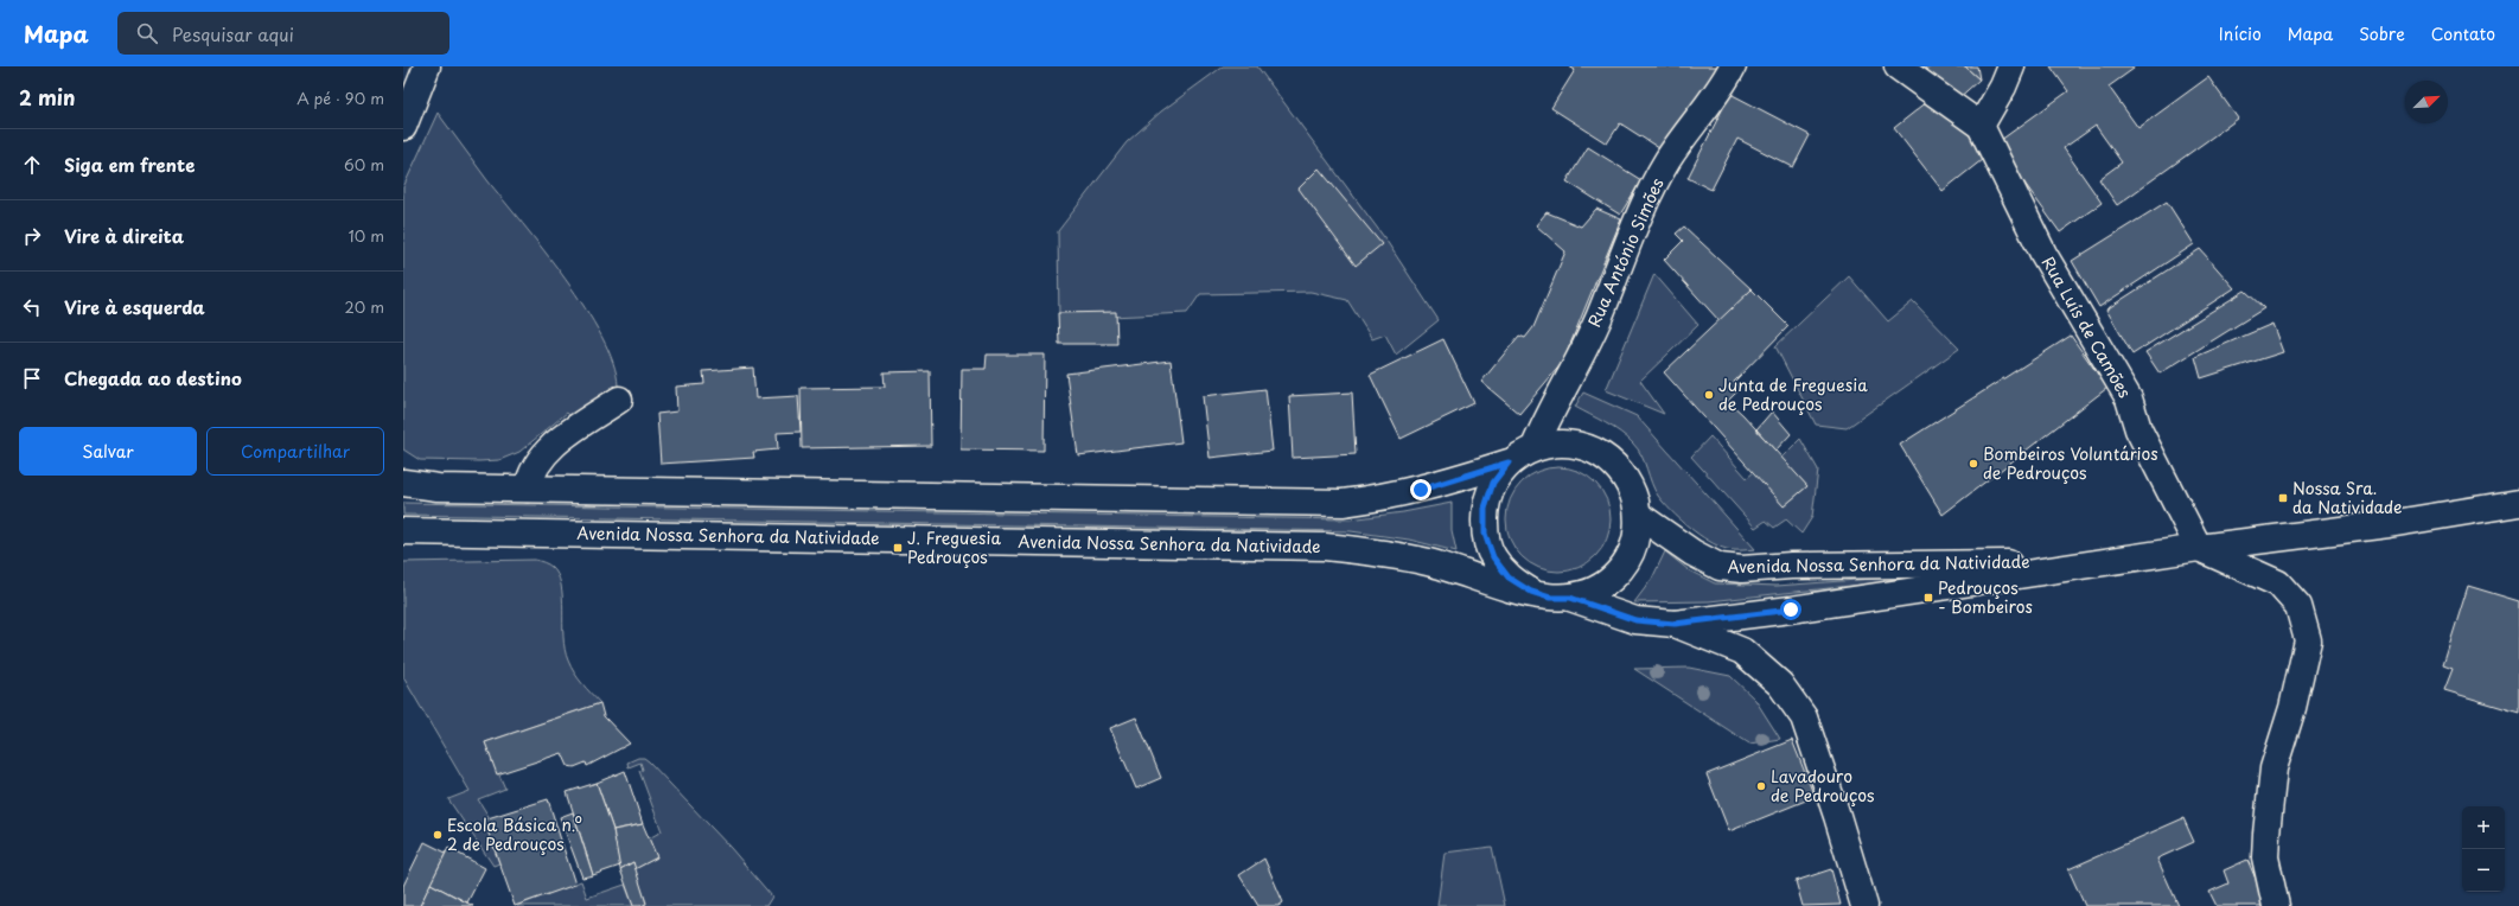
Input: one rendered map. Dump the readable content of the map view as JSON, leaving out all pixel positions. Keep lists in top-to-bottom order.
{
  "streets": {
    "main road": ["Rua António Simões", "Rua Luís de Camões", "Avenida Nossa Senhora da Natividade"]
  },
  "crossings": [
    ["Rua António Simões", "Avenida Nossa Senhora da Natividade"],
    ["Rua Luís de Camões", "Avenida Nossa Senhora da Natividade"]
  ],
  "places": {
    "other": [
      "Junta de Freguesia de Pedrouços",
      "Bombeiros Voluntários de Pedrouços",
      "Lavadouro de Pedrouços",
      "Escola Básica n.º 2 de Pedrouços"
    ],
    "transit": ["Nossa Sra. da Natividade", "J. Freguesia Pedrouços", "Pedrouços - Bombeiros"]
  },
  "north": "top right",
  "page": {
    "header": "Mapa",
    "search": "Pesquisar aqui",
    "nav": [
      "Início",
      "Mapa",
      "Sobre",
      "Contato"
    ],
    "heading": ["2 min", "A pé · 90 m"],
    "list": [
      ["Siga em frente", "60 m"],
      ["Vire à direita", "10 m"],
      ["Vire à esquerda", "20 m"],
      "Chegada ao destino"
    ],
    "buttons": ["Salvar", "Compartilhar"],
    "map_buttons": ["+", "−"]
  }
}
